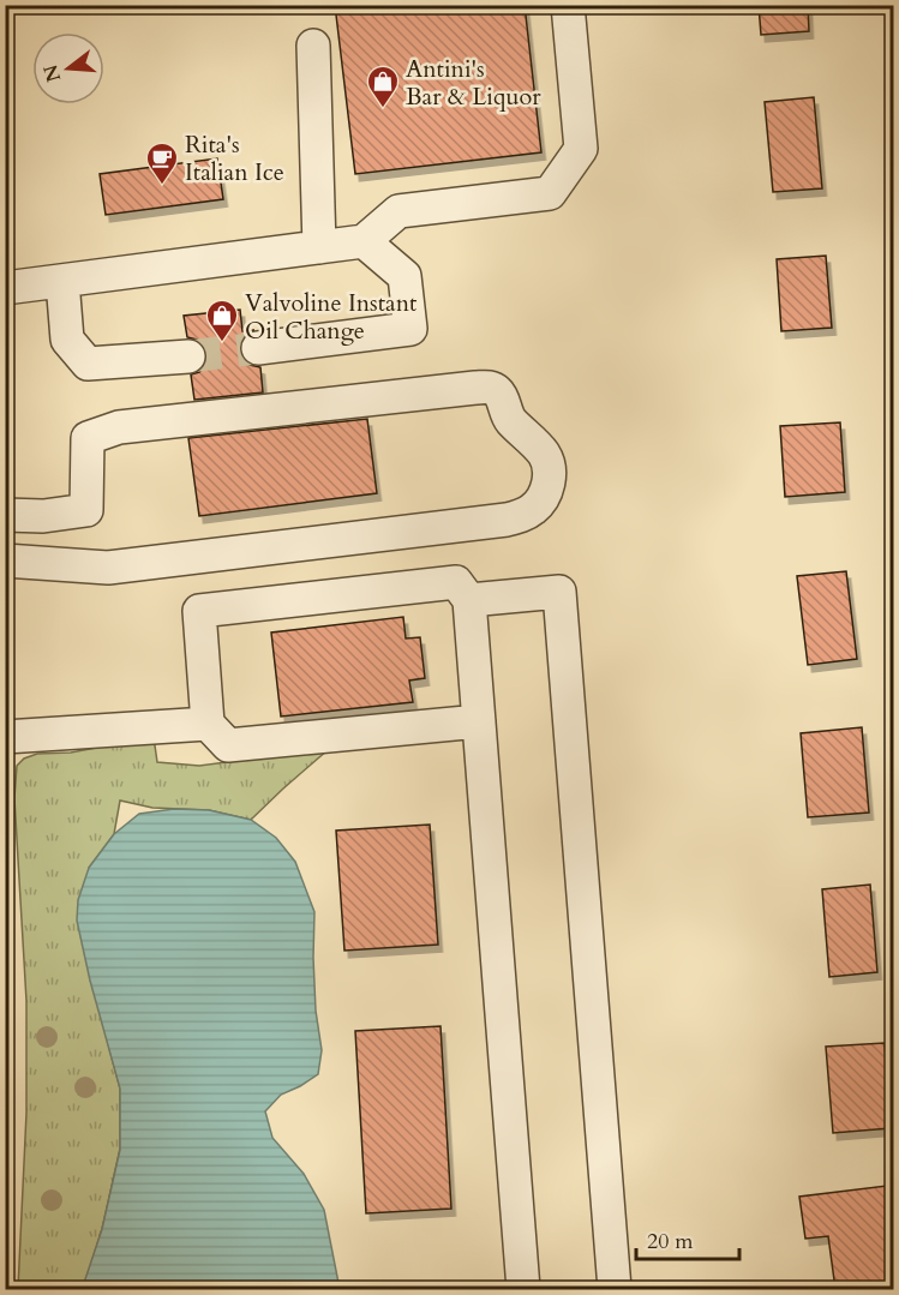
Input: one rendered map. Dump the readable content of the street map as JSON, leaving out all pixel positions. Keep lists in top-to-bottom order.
{
  "places": {
    "shop": ["Antini's Bar & Liquor", "Valvoline Instant Oil Change"],
    "cafe": ["Rita's Italian Ice"]
  },
  "scale_bar": "20 m",
  "north": "left"
}
